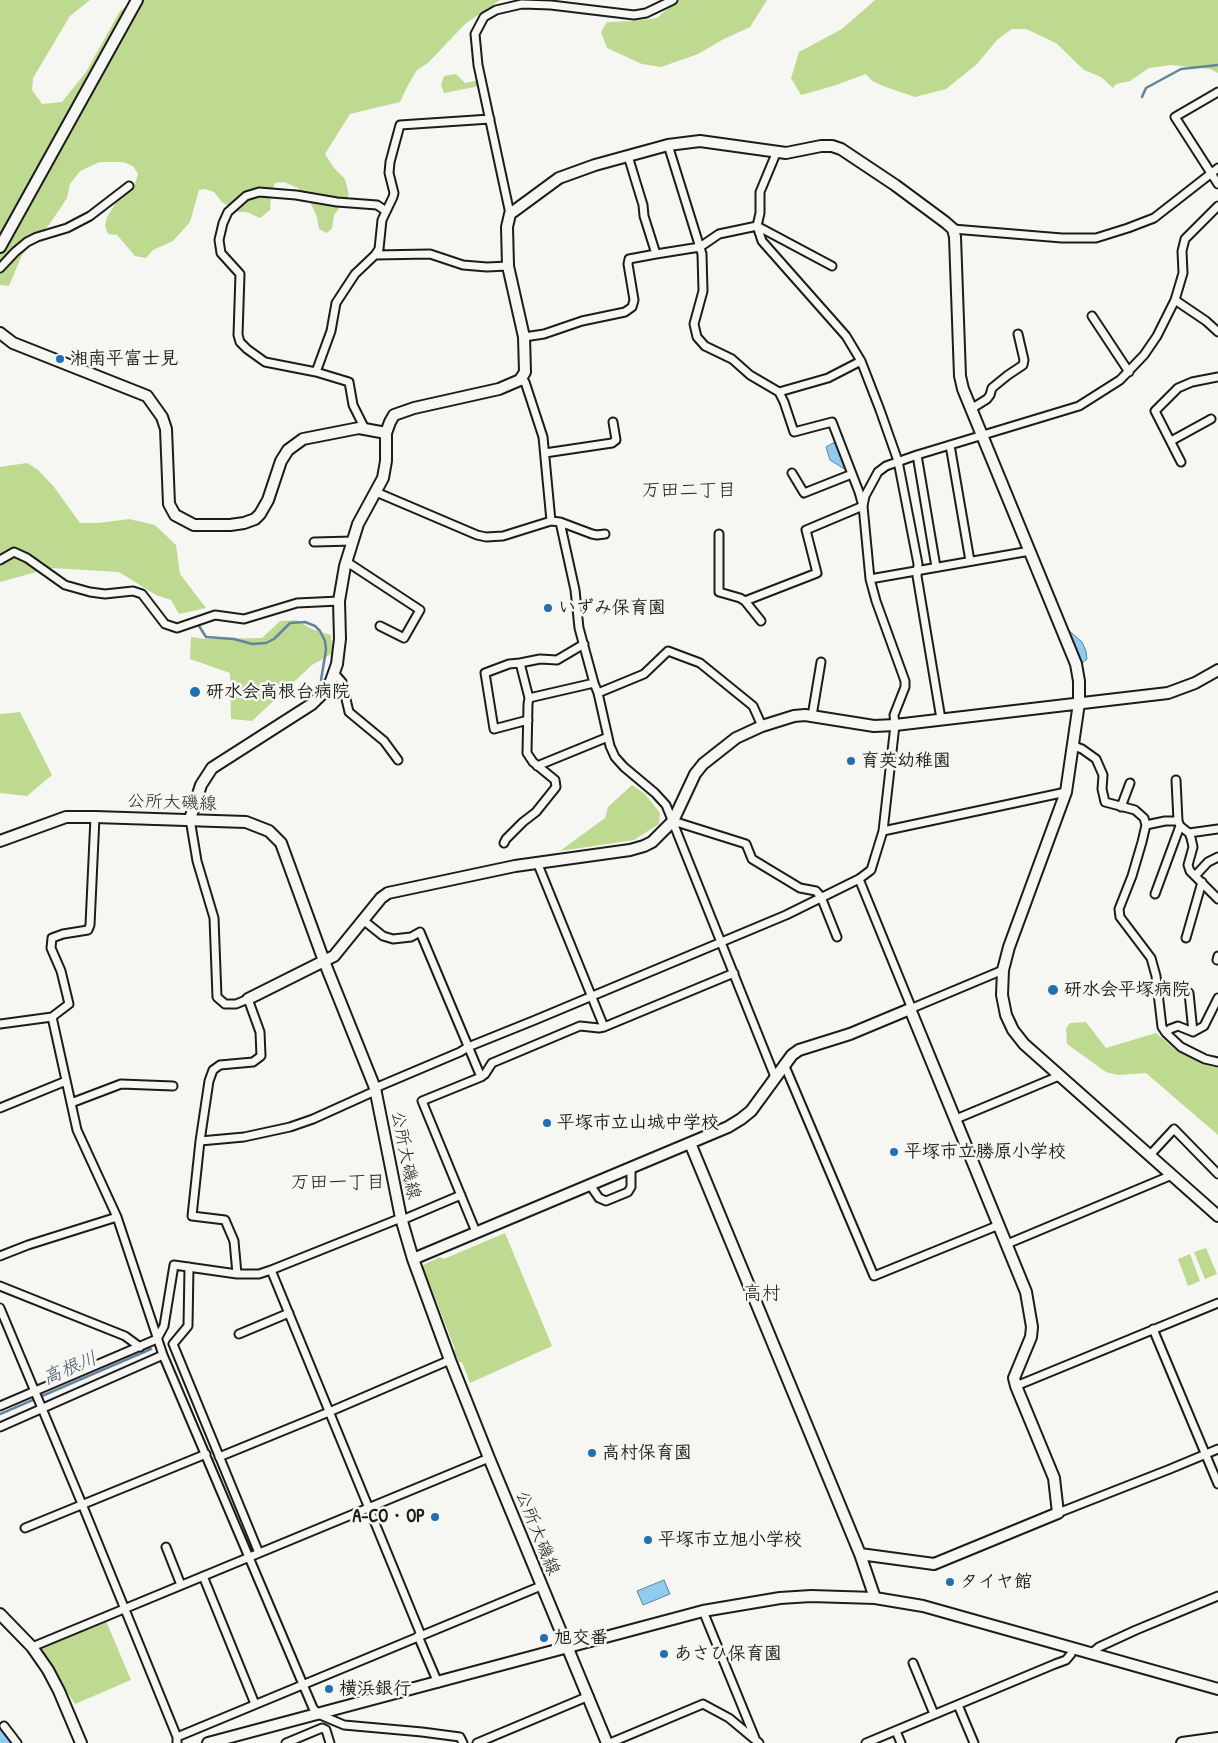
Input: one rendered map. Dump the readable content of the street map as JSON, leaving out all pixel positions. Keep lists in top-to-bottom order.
{
  "streets": {
    "street": ["公所大磯線"]
  },
  "districts": ["万田二丁目", "万田一丁目", "高村"],
  "water": ["高根川"],
  "places": [
    "湘南平富士見",
    "いずみ保育園",
    "研水会高根台病院",
    "育英幼稚園",
    "研水会平塚病院",
    "平塚市立山城中学校",
    "平塚市立勝原小学校",
    "高村保育園",
    "A-CO・OP",
    "平塚市立旭小学校",
    "タイヤ館",
    "旭交番",
    "あさひ保育園",
    "横浜銀行"
  ]
}
